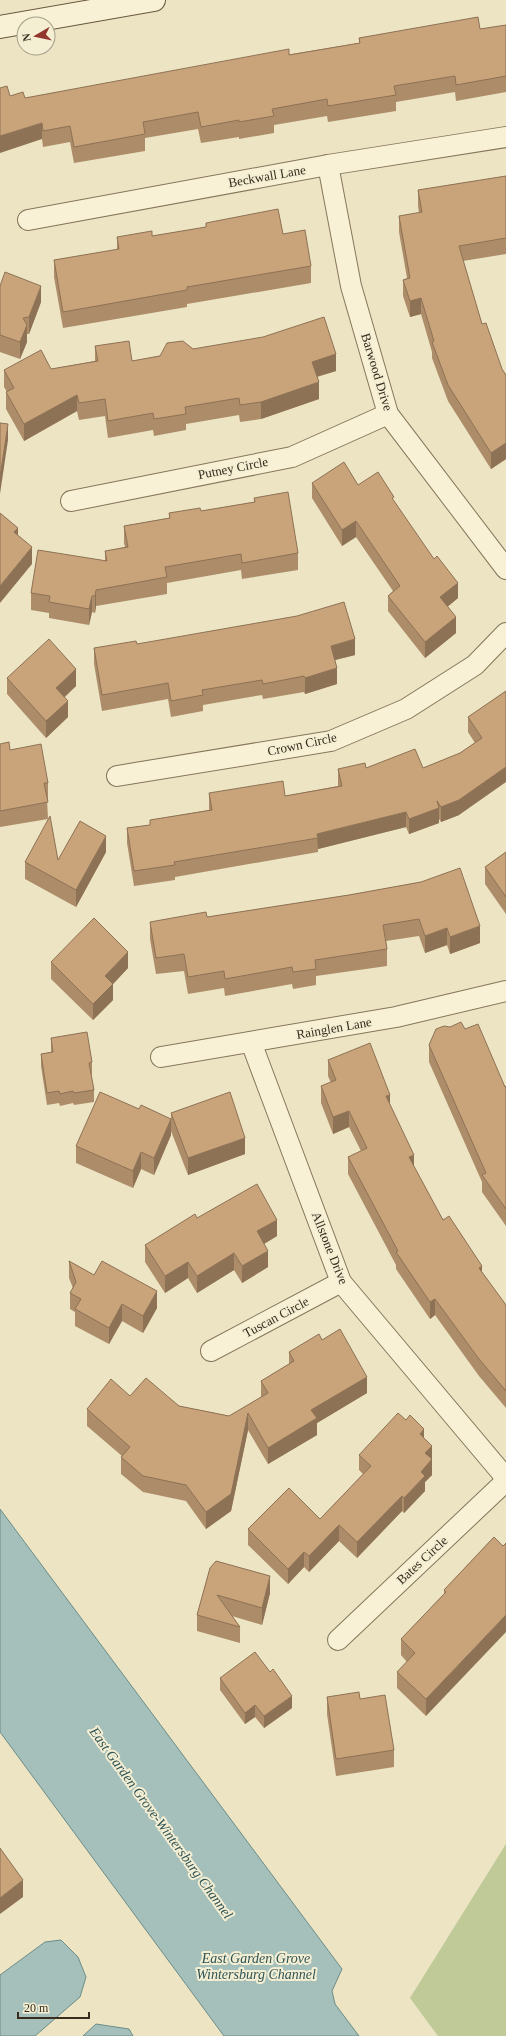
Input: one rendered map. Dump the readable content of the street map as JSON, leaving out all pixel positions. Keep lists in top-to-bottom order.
{
  "streets": {
    "street": [
      "Beckwall Lane",
      "Barwood Drive",
      "Putney Circle",
      "Crown Circle",
      "Rainglen Lane",
      "Allstone Drive",
      "Tuscan Circle",
      "Bates Circle"
    ]
  },
  "crossings": [
    ["Beckwall Lane", "Barwood Drive"],
    ["Barwood Drive", "Putney Circle"],
    ["Rainglen Lane", "Allstone Drive"],
    ["Allstone Drive", "Tuscan Circle"],
    ["Allstone Drive", "Bates Circle"]
  ],
  "water": ["East Garden Grove-Wintersburg Channel", "East Garden Grove Wintersburg Channel"],
  "scale_bar": "20 m",
  "north": "left"
}
